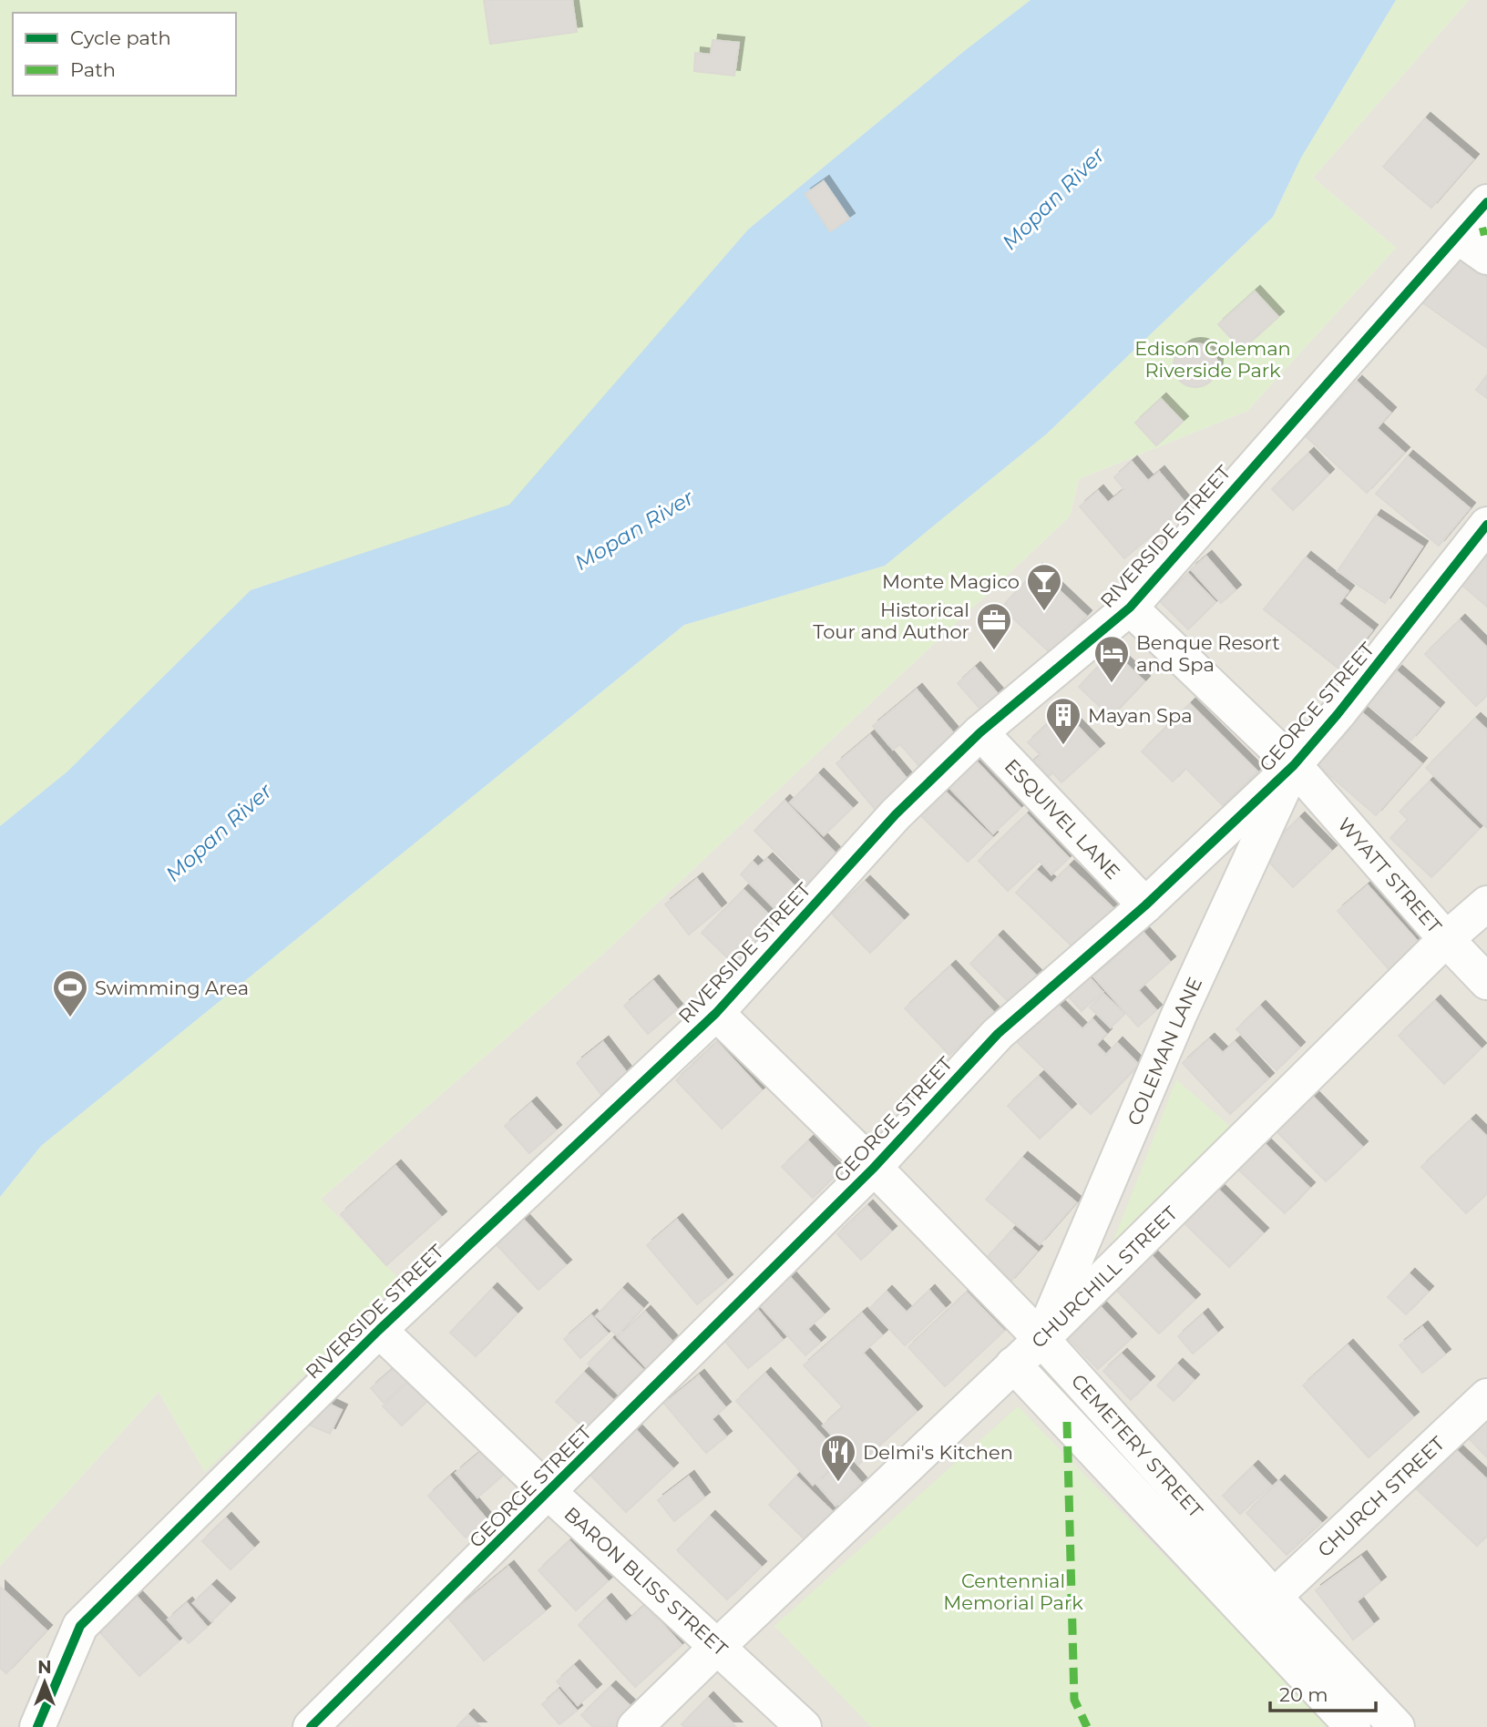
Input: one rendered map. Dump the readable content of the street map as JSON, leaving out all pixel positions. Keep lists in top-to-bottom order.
{
  "streets": {
    "street": [
      "RIVERSIDE STREET",
      "GEORGE STREET",
      "ESQUIVEL LANE",
      "WYATT STREET",
      "COLEMAN LANE",
      "CHURCHILL STREET",
      "CEMETERY STREET",
      "CHURCH STREET",
      "BARON BLISS STREET"
    ]
  },
  "crossings": [
    ["RIVERSIDE STREET", "ESQUIVEL LANE"],
    ["RIVERSIDE STREET", "WYATT STREET"],
    ["RIVERSIDE STREET", "CEMETERY STREET"],
    ["RIVERSIDE STREET", "BARON BLISS STREET"],
    ["GEORGE STREET", "ESQUIVEL LANE"],
    ["GEORGE STREET", "WYATT STREET"],
    ["GEORGE STREET", "COLEMAN LANE"],
    ["GEORGE STREET", "CEMETERY STREET"],
    ["GEORGE STREET", "BARON BLISS STREET"],
    ["WYATT STREET", "COLEMAN LANE"],
    ["WYATT STREET", "CHURCHILL STREET"],
    ["COLEMAN LANE", "CHURCHILL STREET"],
    ["COLEMAN LANE", "CEMETERY STREET"],
    ["CHURCHILL STREET", "CEMETERY STREET"],
    ["CHURCHILL STREET", "BARON BLISS STREET"],
    ["CEMETERY STREET", "CHURCH STREET"]
  ],
  "water": ["Mopan River"],
  "parks": ["Edison Coleman Riverside Park", "Centennial Memorial Park"],
  "places": {
    "bar": ["Monte Magico"],
    "office": ["Historical Tour and Author"],
    "hotel": ["Benque Resort and Spa"],
    "building": ["Mayan Spa"],
    "sports": ["Swimming Area"],
    "restaurant": ["Delmi's Kitchen"]
  },
  "legend": ["Cycle path", "Path"],
  "scale_bar": "20 m",
  "north": "top"
}
